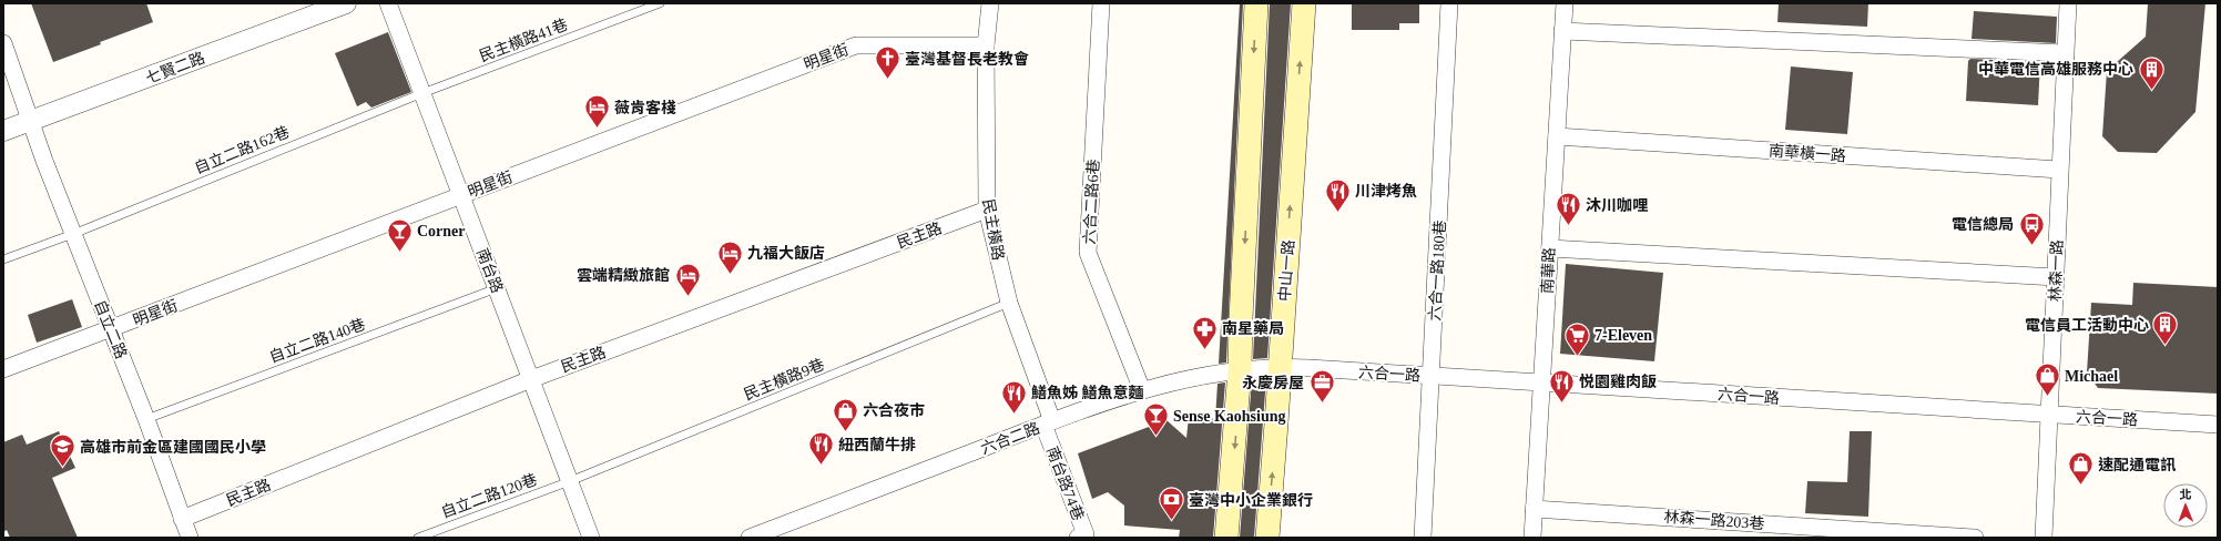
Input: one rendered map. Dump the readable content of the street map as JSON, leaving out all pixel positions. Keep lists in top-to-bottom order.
{
  "streets": {
    "main road": ["中山一路"],
    "street": [
      "明星街",
      "七賢二路",
      "南華橫一路",
      "六合二路6巷",
      "民主橫路",
      "民主路",
      "南台路",
      "六合一路180巷",
      "南華路",
      "林森一路",
      "自立二路",
      "六合一路",
      "六合二路",
      "南台路74巷",
      "林森一路203巷"
    ],
    "lane": [
      "民主橫路41巷",
      "自立二路162巷",
      "自立二路140巷",
      "民主橫路9巷",
      "自立二路120巷"
    ]
  },
  "crossings": [
    ["民主橫路41巷", "自立二路162巷"],
    ["民主橫路41巷", "南台路"],
    ["明星街", "民主橫路"],
    ["明星街", "南台路"],
    ["明星街", "自立二路"],
    ["七賢二路", "自立二路"],
    ["自立二路162巷", "南台路"],
    ["自立二路162巷", "自立二路"],
    ["南華橫一路", "南華路"],
    ["南華橫一路", "林森一路"],
    ["六合二路6巷", "六合二路"],
    ["民主橫路", "民主路"],
    ["民主橫路", "民主橫路9巷"],
    ["民主橫路", "六合二路"],
    ["民主橫路", "南台路74巷"],
    ["民主路", "南台路"],
    ["民主路", "自立二路"],
    ["南台路", "自立二路140巷"],
    ["南台路", "民主橫路9巷"],
    ["南台路", "自立二路120巷"],
    ["中山一路", "六合一路"],
    ["中山一路", "六合二路"],
    ["六合一路180巷", "六合一路"],
    ["南華路", "六合一路"],
    ["南華路", "林森一路203巷"],
    ["林森一路", "六合一路"],
    ["自立二路", "自立二路140巷"],
    ["六合一路", "六合二路"],
    ["民主橫路9巷", "自立二路120巷"],
    ["六合二路", "南台路74巷"]
  ],
  "places": {
    "church": ["臺灣基督長老教會"],
    "building": ["中華電信高雄服務中心", "電信員工活動中心"],
    "hotel": ["薇肯客棧", "九福大飯店", "雲端精緻旅館"],
    "restaurant": [
      "川津烤魚",
      "沐川咖哩",
      "悦園雞肉飯",
      "鱔魚姊 鱔魚意麵",
      "紐西蘭牛排"
    ],
    "bus stop": ["電信總局"],
    "bar": ["Corner", "Sense Kaohsiung"],
    "pharmacy": ["南星藥局"],
    "supermarket": ["7-Eleven"],
    "shop": ["Michael", "六合夜市", "速配通電訊"],
    "office": ["永慶房屋"],
    "school or university": ["高雄市前金區建國國民小學"],
    "bank": ["臺灣中小企業銀行"]
  },
  "north": "top"
}
